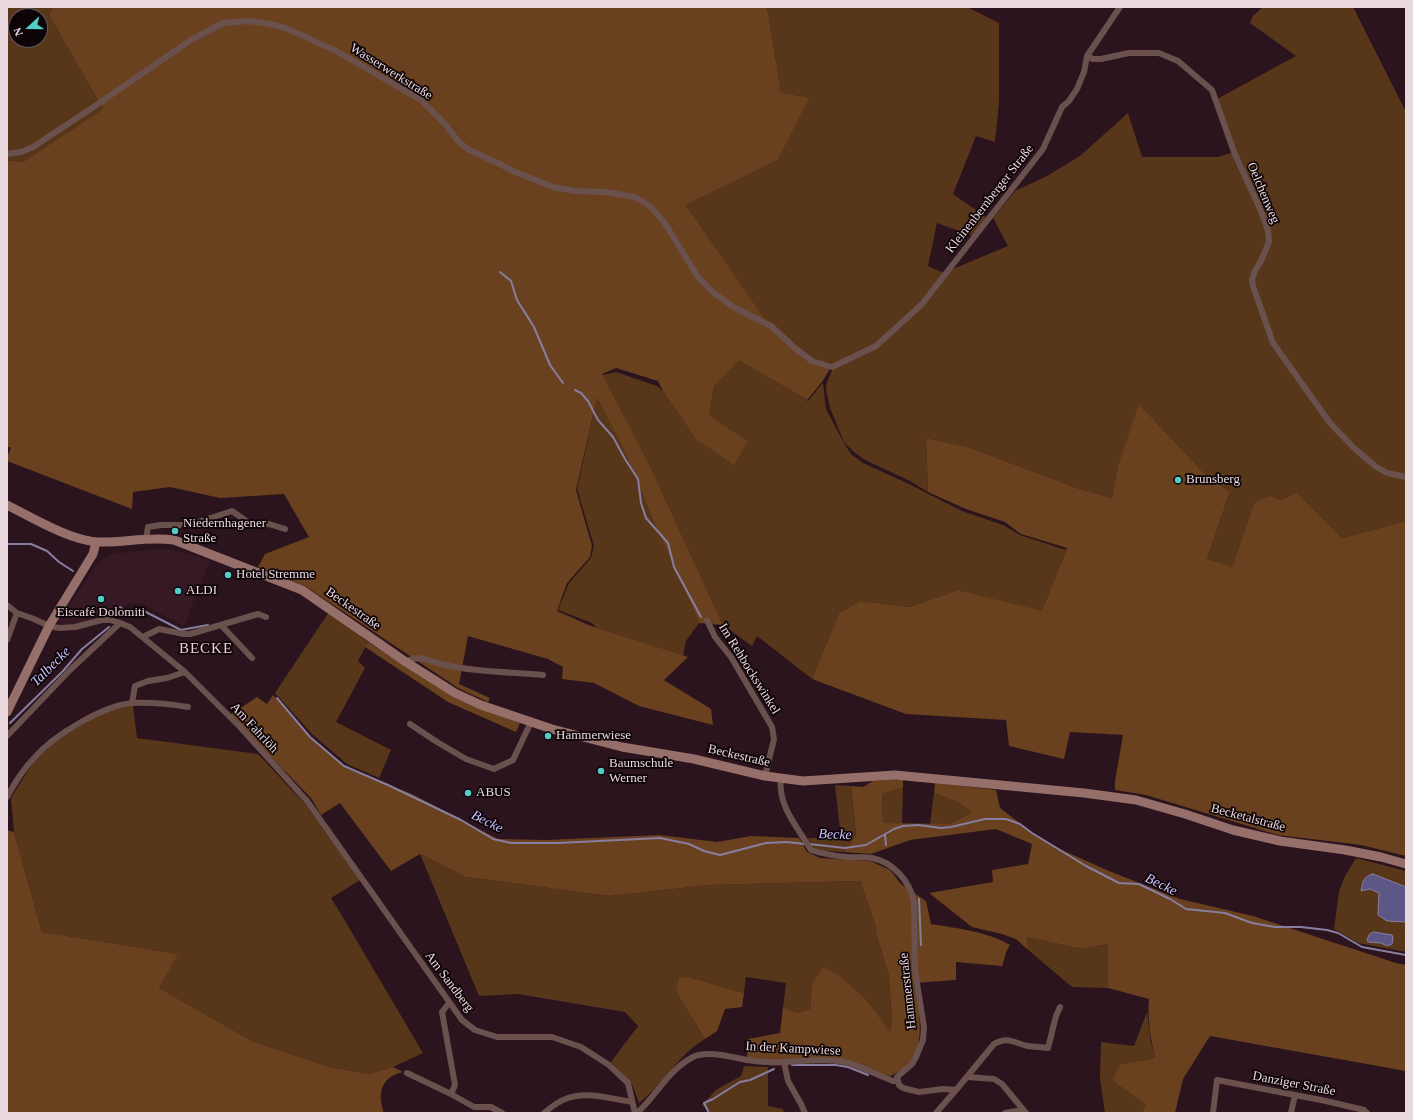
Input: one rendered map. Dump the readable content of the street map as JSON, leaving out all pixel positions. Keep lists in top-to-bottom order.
{
  "streets": {
    "main road": ["Beckestraße", "Becketalstraße"],
    "street": [
      "Wasserwerkstraße",
      "Oelchenweg",
      "Kleinenbernberger Straße",
      "Im Rehbockswinkel",
      "Am Fahrlöh",
      "Am Sandberg",
      "Hammerstraße",
      "In der Kampwiese",
      "Danziger Straße"
    ]
  },
  "crossings": [
    ["Wasserwerkstraße", "Kleinenbernberger Straße"],
    ["Oelchenweg", "Kleinenbernberger Straße"],
    ["Beckestraße", "Im Rehbockswinkel"],
    ["Beckestraße", "Becketalstraße"],
    ["Beckestraße", "Hammerstraße"],
    ["Am Fahrlöh", "Am Sandberg"],
    ["Am Sandberg", "In der Kampwiese"],
    ["Hammerstraße", "In der Kampwiese"]
  ],
  "districts": ["BECKE"],
  "water": ["Talbecke", "Becke"],
  "places": [
    "Brunsberg",
    "Niedernhagener Straße",
    "Hotel Stremme",
    "ALDI",
    "Eiscafé Dolomiti",
    "Hammerwiese",
    "Baumschule Werner",
    "ABUS"
  ],
  "north": "left"
}
